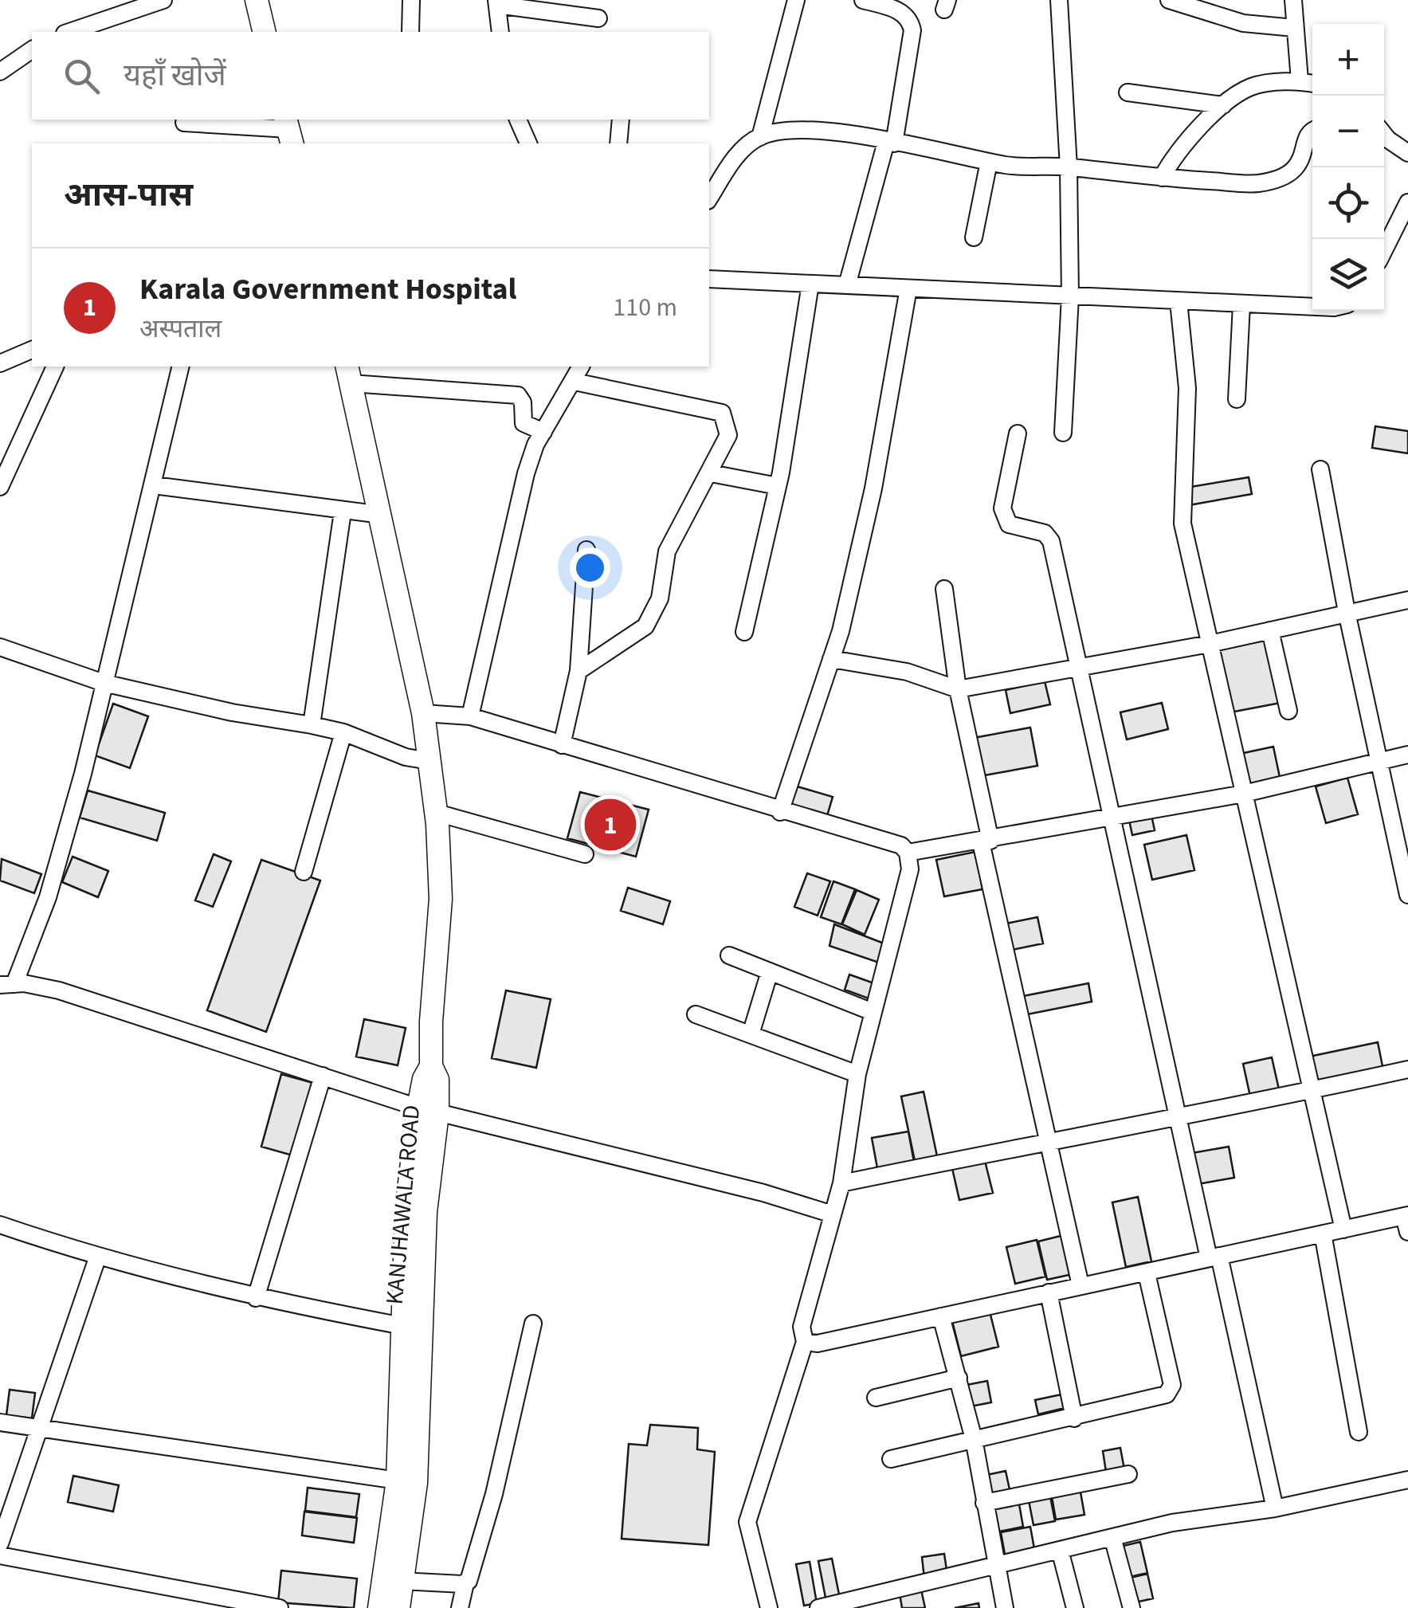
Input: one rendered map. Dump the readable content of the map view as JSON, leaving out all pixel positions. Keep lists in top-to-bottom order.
{
  "streets": {
    "main road": ["KANJHAWALA ROAD"]
  },
  "page": {
    "map_buttons": ["+", "−"],
    "search": "यहाँ खोजें",
    "heading": "आस-पास",
    "list": [
      {
        "mark": "1",
        "name": "Karala Government Hospital",
        "note": "अस्पताल",
        "value": "110 m"
      }
    ],
    "pins": "1"
  }
}
